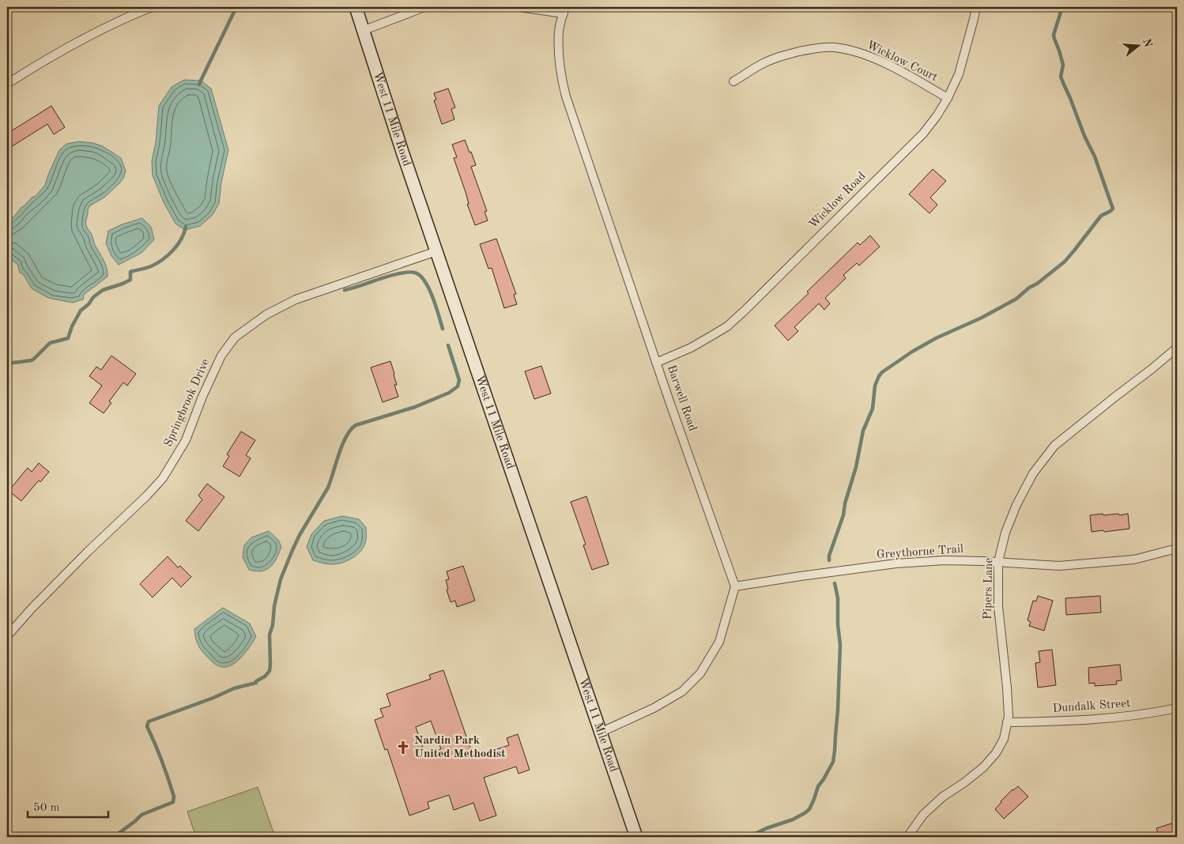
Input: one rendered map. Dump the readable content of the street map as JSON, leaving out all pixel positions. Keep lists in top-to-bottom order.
{
  "streets": {
    "street": [
      "Wicklow Court",
      "West 11 Mile Road",
      "Wicklow Road",
      "Barwell Road",
      "Springbrook Drive",
      "Greythorne Trail",
      "Pipers Lane",
      "Dundalk Street"
    ]
  },
  "crossings": [
    ["Wicklow Court", "Wicklow Road"],
    ["West 11 Mile Road", "Springbrook Drive"],
    ["Wicklow Road", "Barwell Road"],
    ["Barwell Road", "Greythorne Trail"],
    ["Greythorne Trail", "Pipers Lane"],
    ["Pipers Lane", "Dundalk Street"]
  ],
  "places": {
    "church": ["Nardin Park United Methodist"]
  },
  "scale_bar": "50 m",
  "north": "right"
}
